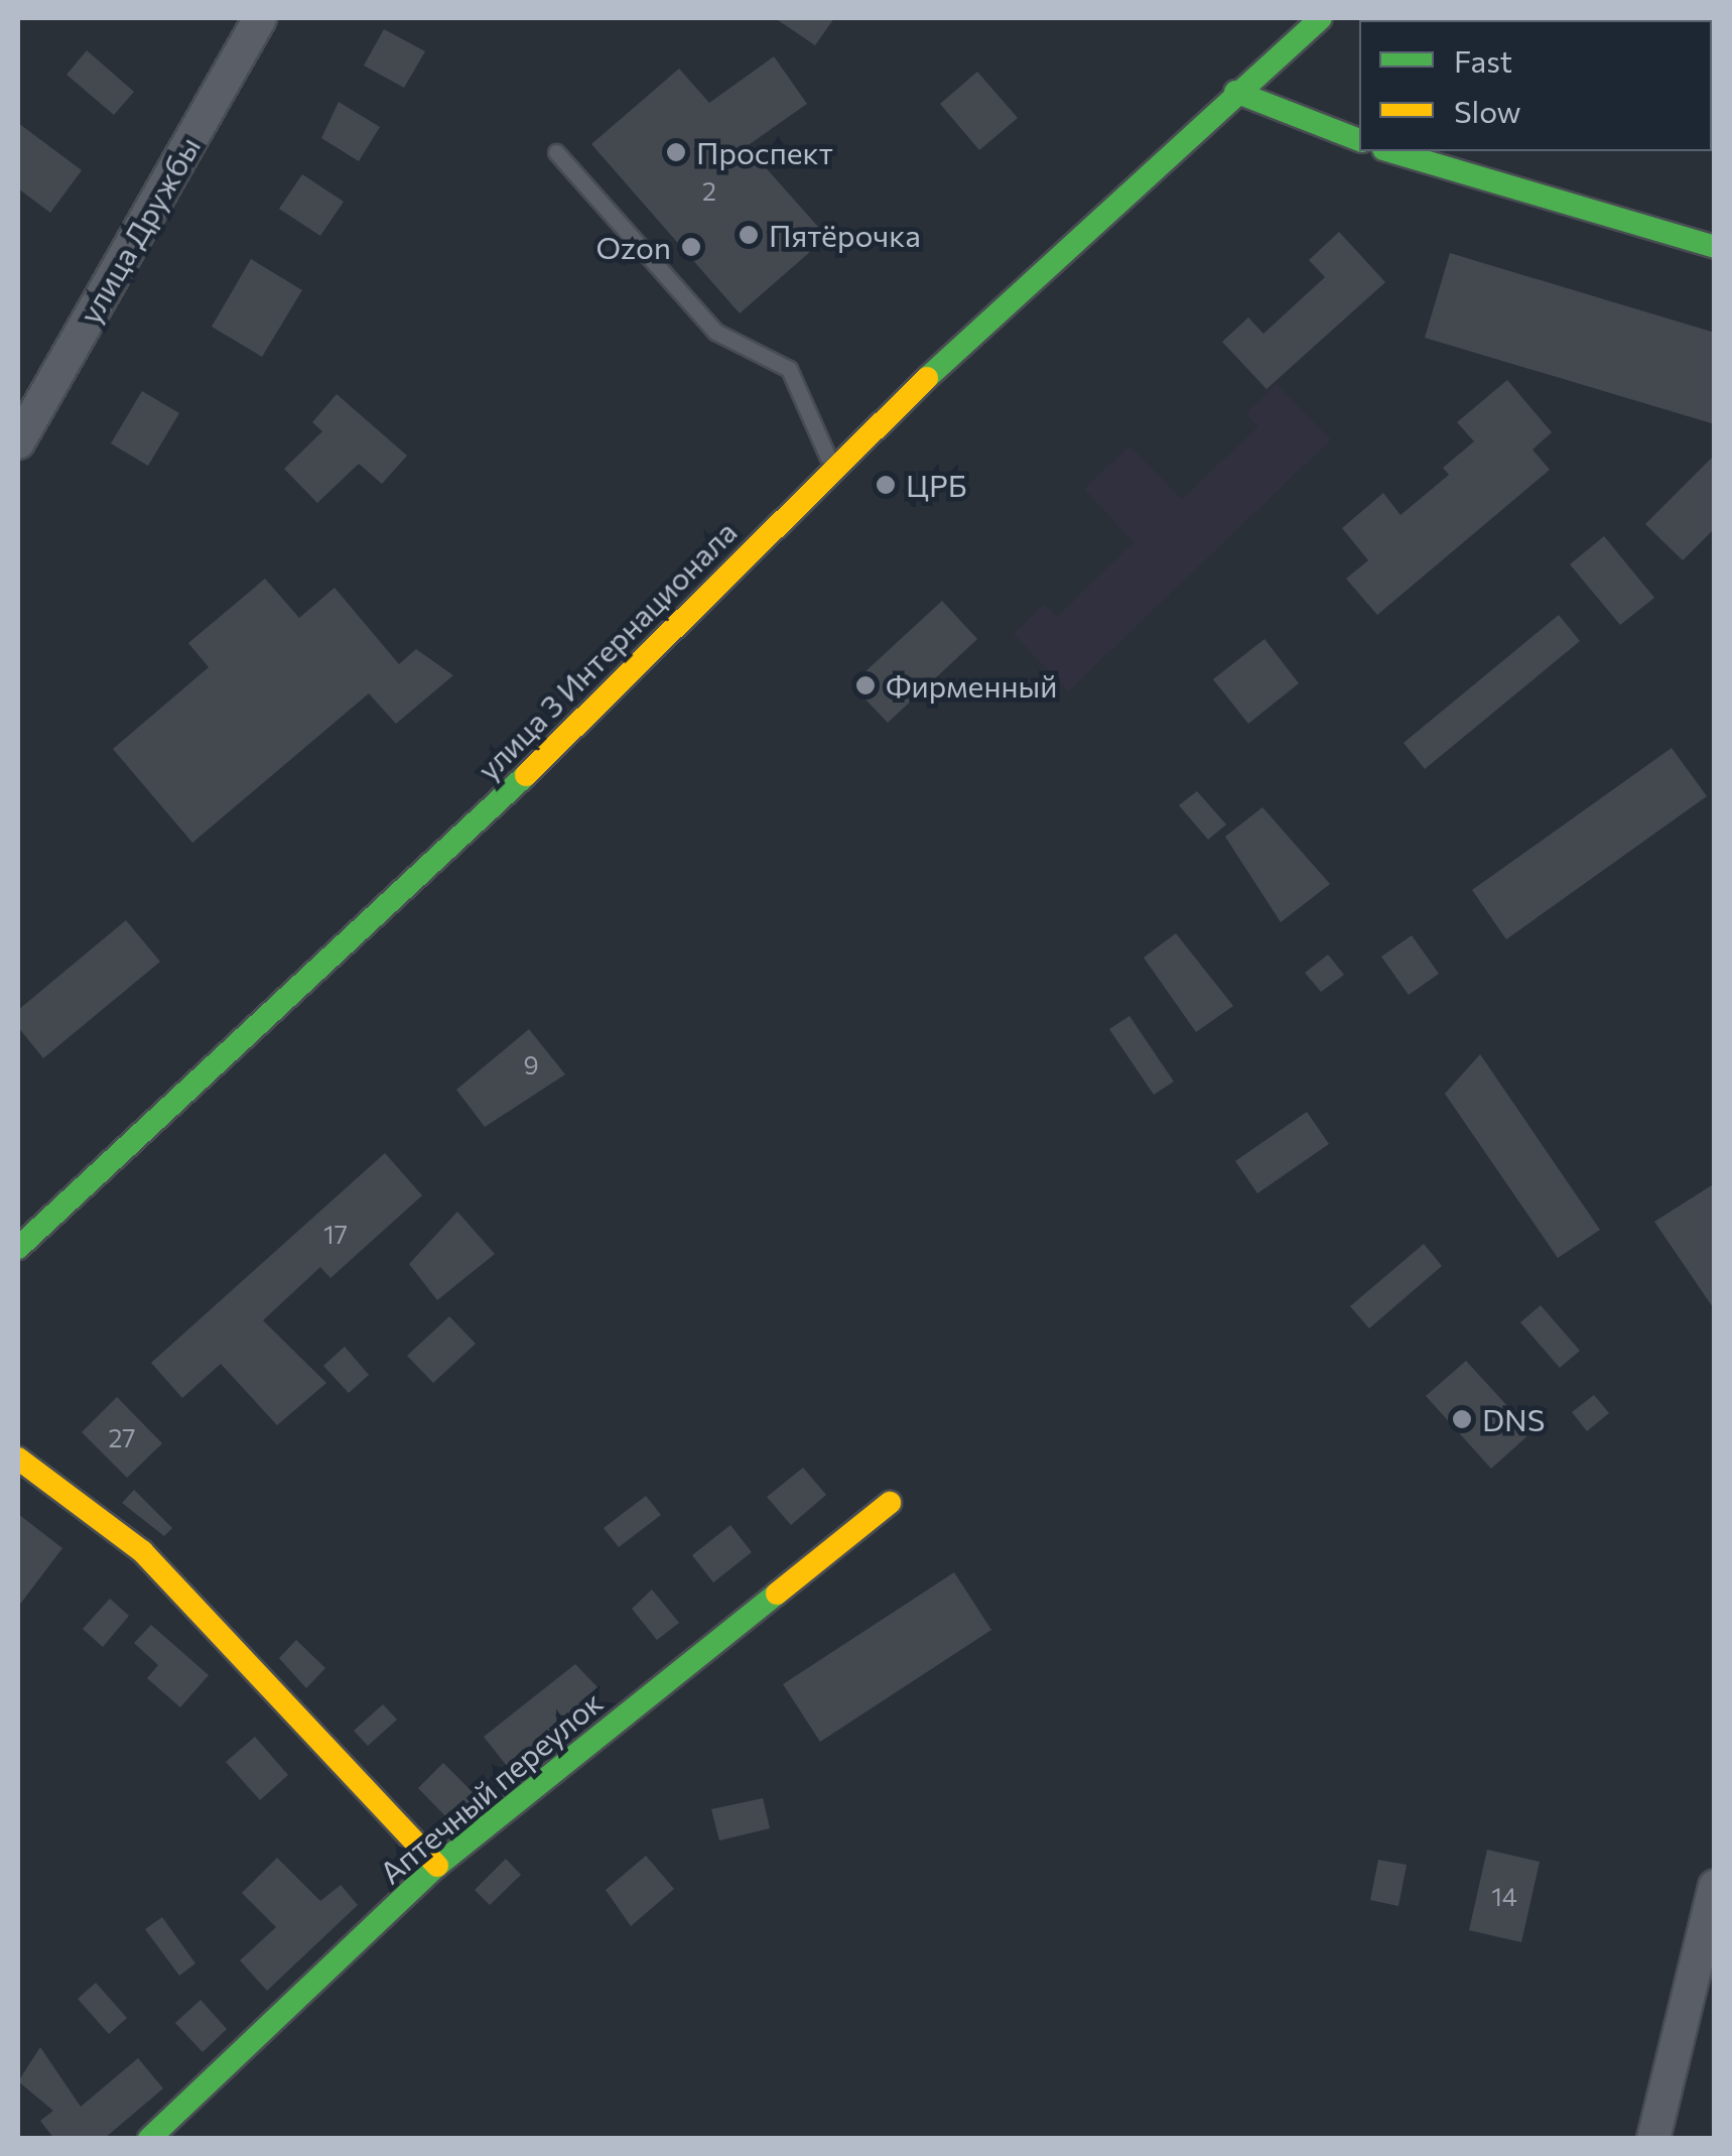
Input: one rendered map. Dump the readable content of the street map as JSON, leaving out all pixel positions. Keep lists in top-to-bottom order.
{
  "streets": {
    "main road": ["улица 3 Интернационала", "Аптечный переулок"],
    "street": ["улица Дружбы"]
  },
  "places": [
    "Проспект",
    "Пятёрочка",
    "Ozon",
    "ЦРБ",
    "Фирменный",
    "DNS"
  ],
  "house_numbers": [
    "2",
    "9",
    "17",
    "27",
    "14"
  ],
  "legend": ["Fast", "Slow"]
}
